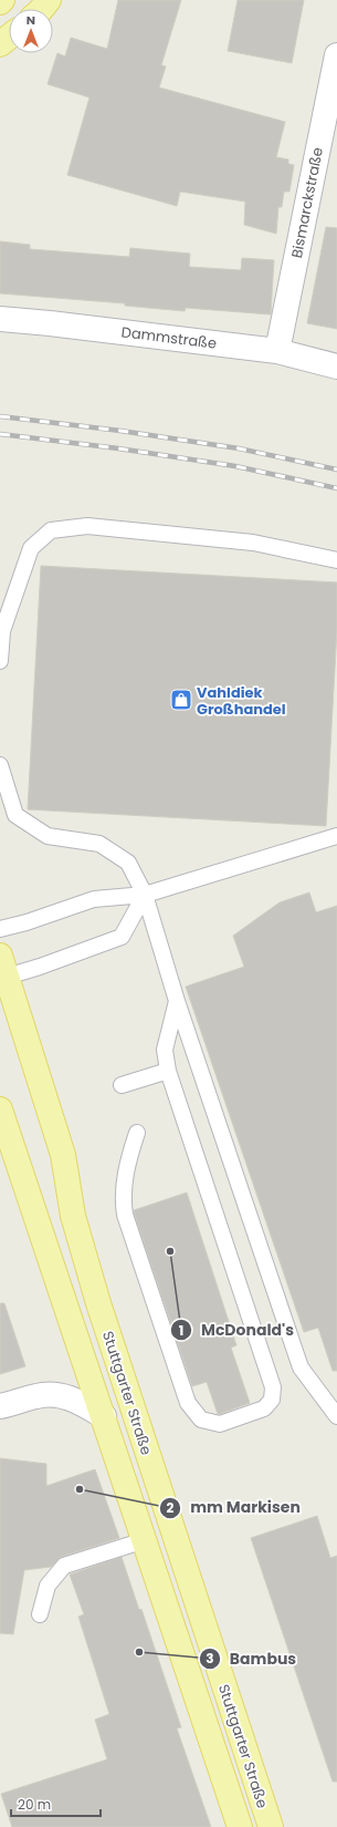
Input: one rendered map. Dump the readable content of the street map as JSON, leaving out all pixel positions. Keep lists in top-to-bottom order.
{
  "streets": {
    "main road": ["Stuttgarter Straße"],
    "street": ["Bismarckstraße", "Dammstraße"]
  },
  "crossings": [
    ["Bismarckstraße", "Dammstraße"]
  ],
  "places": {
    "shop": ["Vahldiek Großhandel"],
    "other": ["McDonald's", "mm Markisen", "Bambus"]
  },
  "scale_bar": "20 m",
  "north": "top"
}
